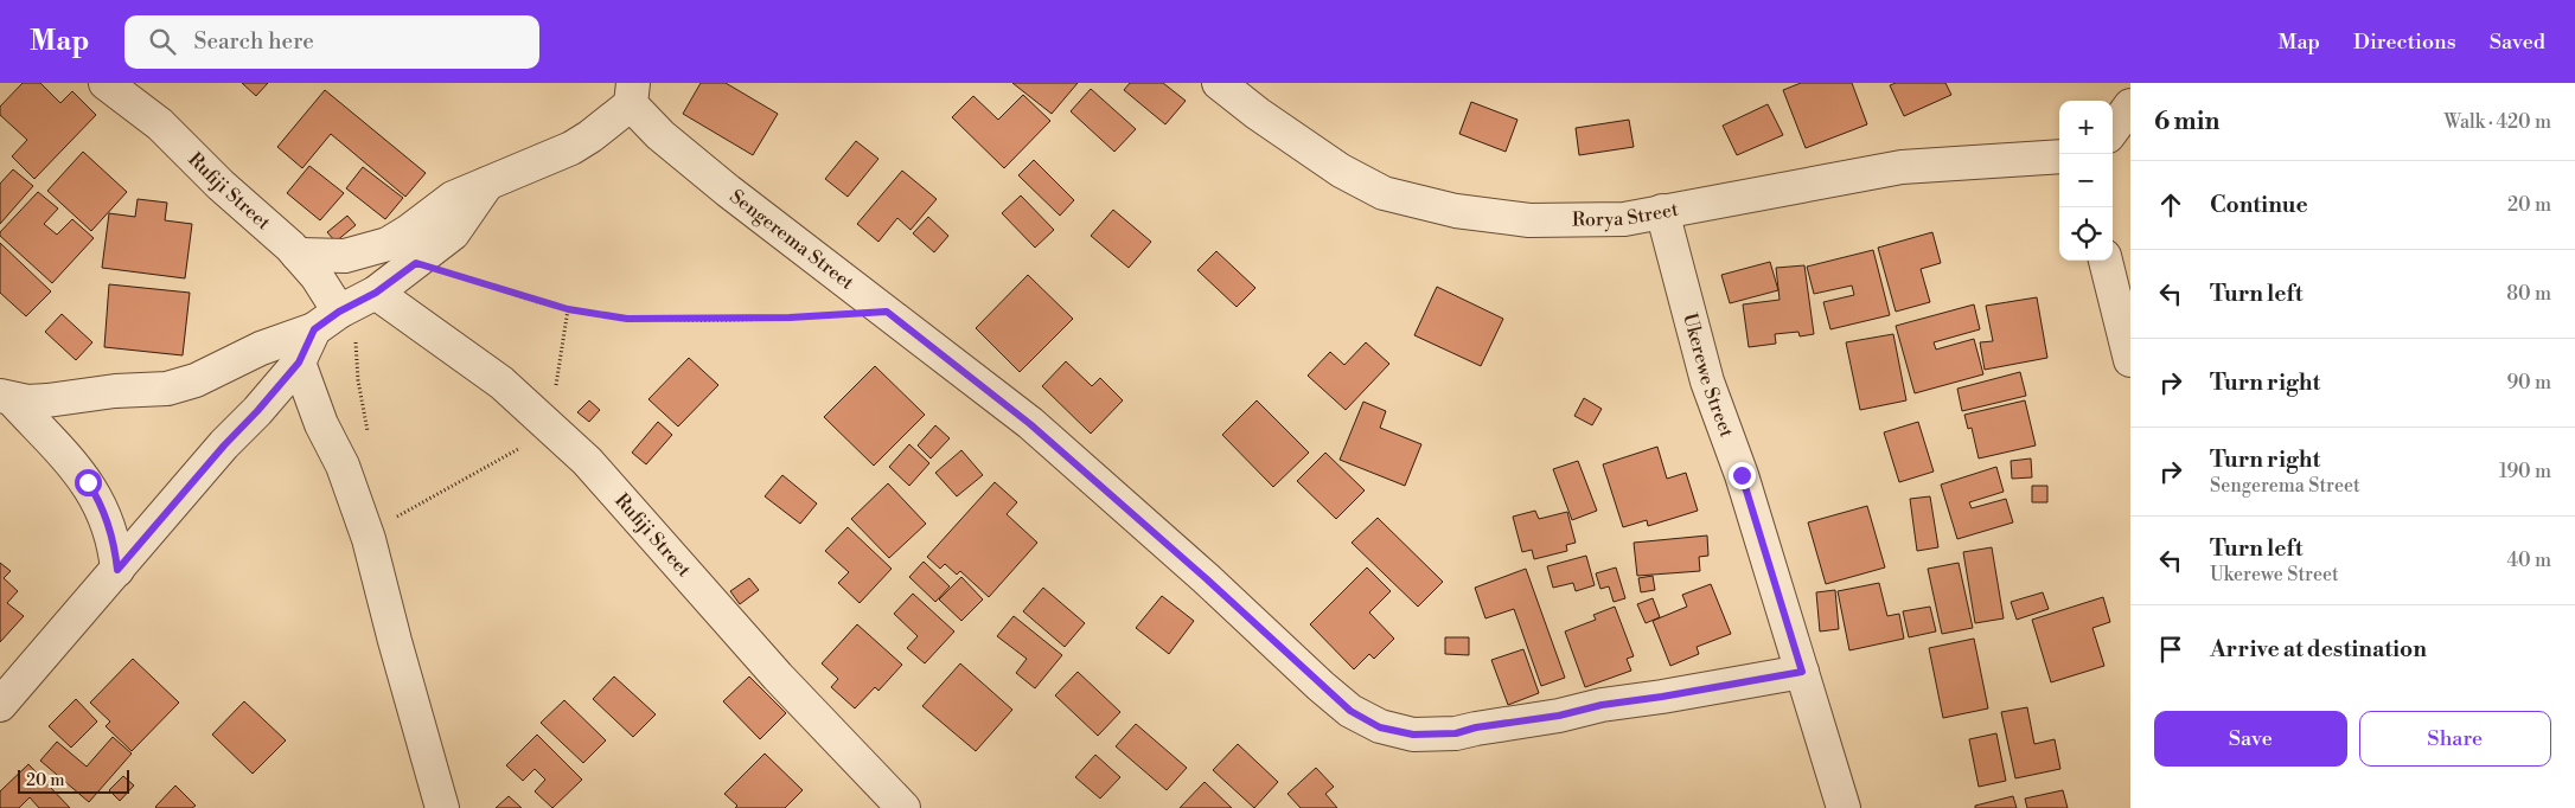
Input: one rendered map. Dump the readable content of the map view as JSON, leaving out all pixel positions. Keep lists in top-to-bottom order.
{
  "streets": {
    "street": [
      "Rufiji Street",
      "Rorya Street",
      "Sengerema Street",
      "Ukerewe Street"
    ]
  },
  "crossings": [
    ["Rorya Street", "Ukerewe Street"],
    ["Sengerema Street", "Ukerewe Street"]
  ],
  "scale_bar": "20 m",
  "page": {
    "header": "Map",
    "search": "Search here",
    "nav": ["Map", "Directions", "Saved"],
    "heading": ["6 min", "Walk · 420 m"],
    "map_buttons": ["+", "−"],
    "list": [
      ["Continue", "20 m"],
      ["Turn left", "80 m"],
      ["Turn right", "90 m"],
      ["Turn right", "Sengerema Street", "190 m"],
      ["Turn left", "Ukerewe Street", "40 m"],
      "Arrive at destination"
    ],
    "buttons": ["Save", "Share"],
    "scale": "20 m"
  }
}
